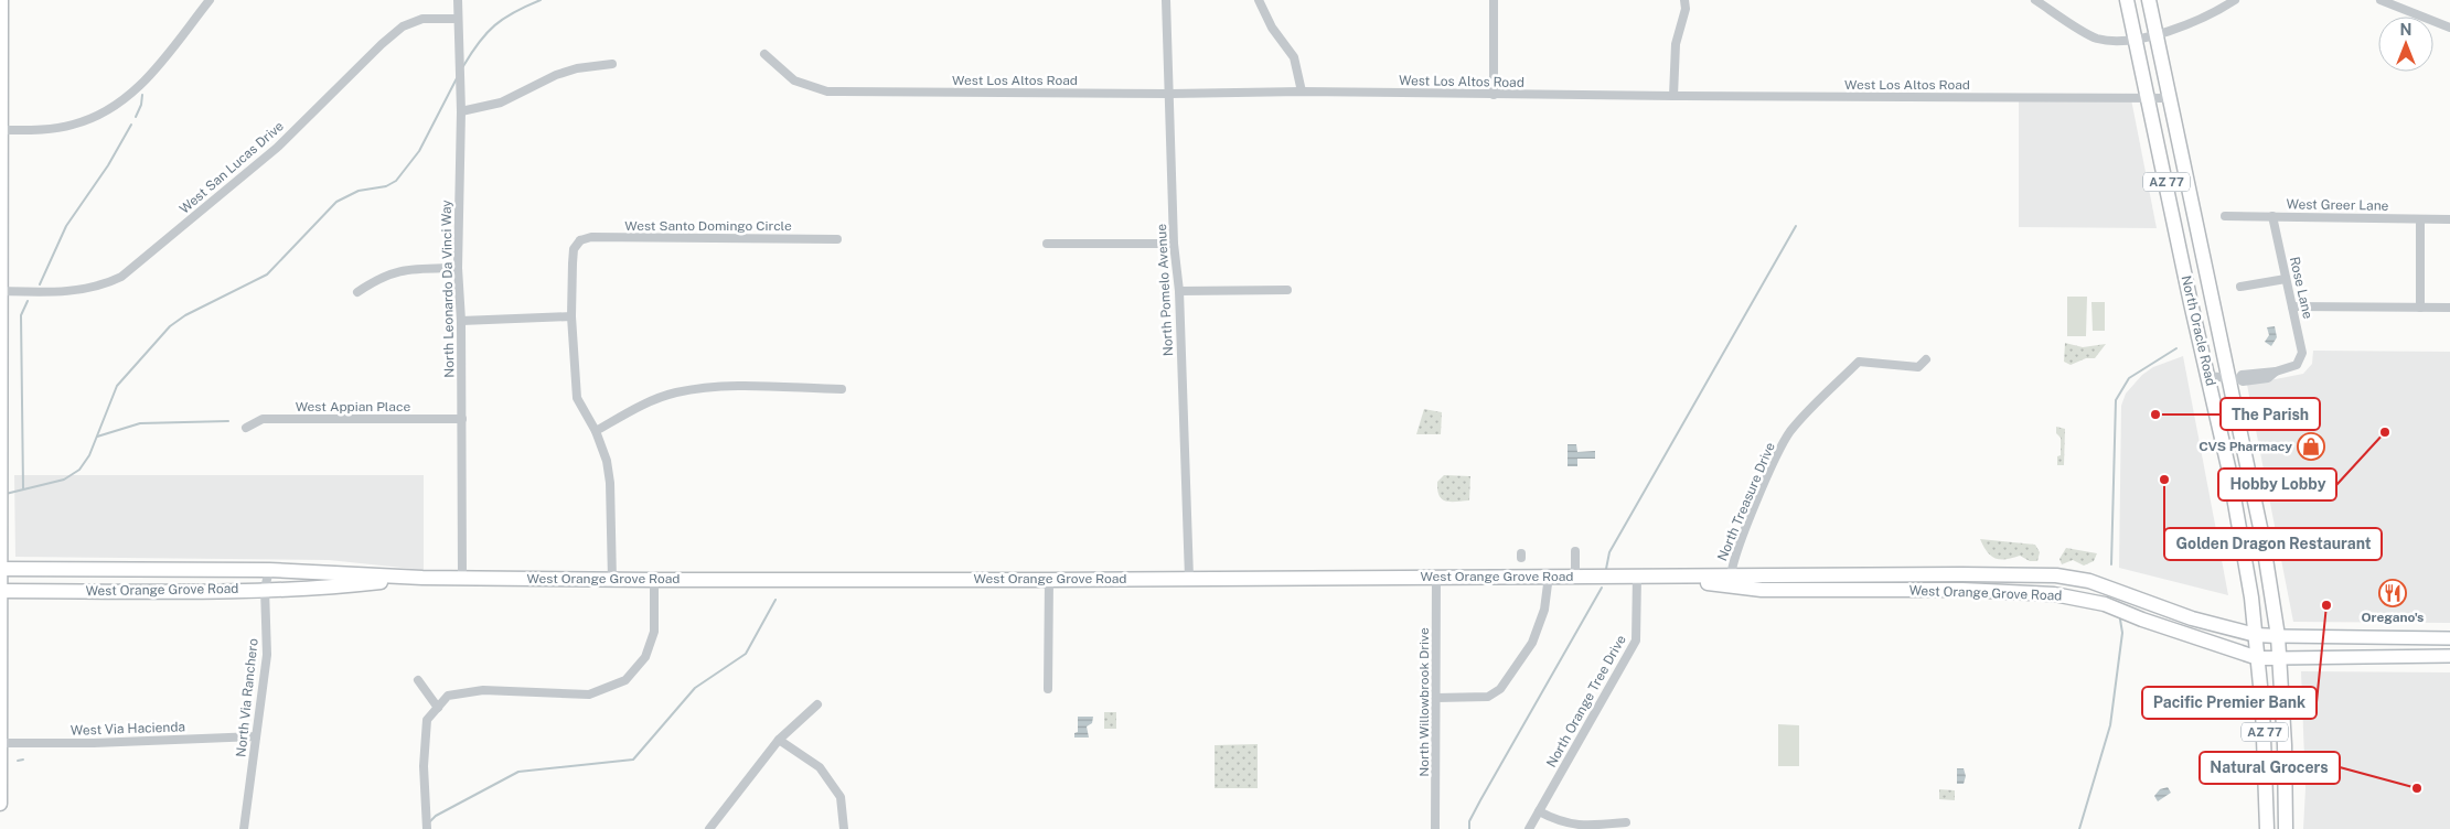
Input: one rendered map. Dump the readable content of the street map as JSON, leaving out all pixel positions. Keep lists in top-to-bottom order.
{
  "streets": {
    "main road": ["AZ 77", "North Oracle Road", "West Orange Grove Road"],
    "street": [
      "West Los Altos Road",
      "West San Lucas Drive",
      "West Greer Lane",
      "West Santo Domingo Circle",
      "Rose Lane",
      "North Leonardo Da Vinci Way",
      "North Pomelo Avenue",
      "West Appian Place",
      "North Treasure Drive",
      "North Via Ranchero",
      "North Orange Tree Drive",
      "North Willowbrook Drive",
      "West Via Hacienda"
    ]
  },
  "crossings": [
    ["West Los Altos Road", "North Pomelo Avenue"],
    ["West Los Altos Road", "North Oracle Road"],
    ["West San Lucas Drive", "North Leonardo Da Vinci Way"],
    ["West Greer Lane", "Rose Lane"],
    ["Rose Lane", "North Oracle Road"],
    ["North Leonardo Da Vinci Way", "West Appian Place"],
    ["North Leonardo Da Vinci Way", "West Orange Grove Road"],
    ["North Pomelo Avenue", "West Orange Grove Road"],
    ["North Oracle Road", "West Orange Grove Road"],
    ["North Treasure Drive", "West Orange Grove Road"],
    ["West Orange Grove Road", "North Via Ranchero"],
    ["West Orange Grove Road", "North Orange Tree Drive"],
    ["West Orange Grove Road", "North Willowbrook Drive"],
    ["North Via Ranchero", "West Via Hacienda"]
  ],
  "places": {
    "other": [
      "The Parish",
      "Hobby Lobby",
      "Golden Dragon Restaurant",
      "Pacific Premier Bank",
      "Natural Grocers"
    ],
    "shop": ["CVS Pharmacy"],
    "restaurant": ["Oregano's"]
  },
  "north": "top"
}
